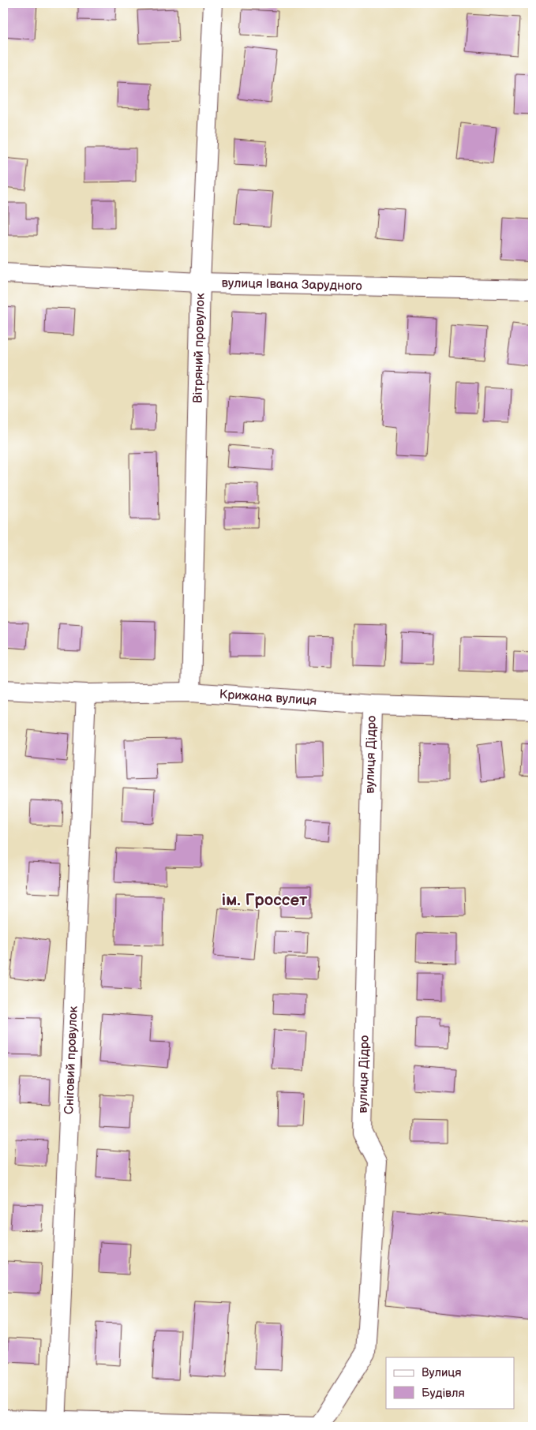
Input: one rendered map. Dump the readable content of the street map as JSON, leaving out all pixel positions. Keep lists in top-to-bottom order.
{
  "streets": {
    "street": [
      "вулиця Івана Зарудного",
      "Вітряний провулок",
      "Крижана вулиця",
      "вулиця Дідро",
      "Сніговий провулок"
    ]
  },
  "crossings": [
    ["вулиця Івана Зарудного", "Вітряний провулок"],
    ["Вітряний провулок", "Крижана вулиця"],
    ["Крижана вулиця", "вулиця Дідро"],
    ["Крижана вулиця", "Сніговий провулок"]
  ],
  "districts": ["ім. Гроссет"],
  "legend": ["Вулиця", "Будівля"]
}
